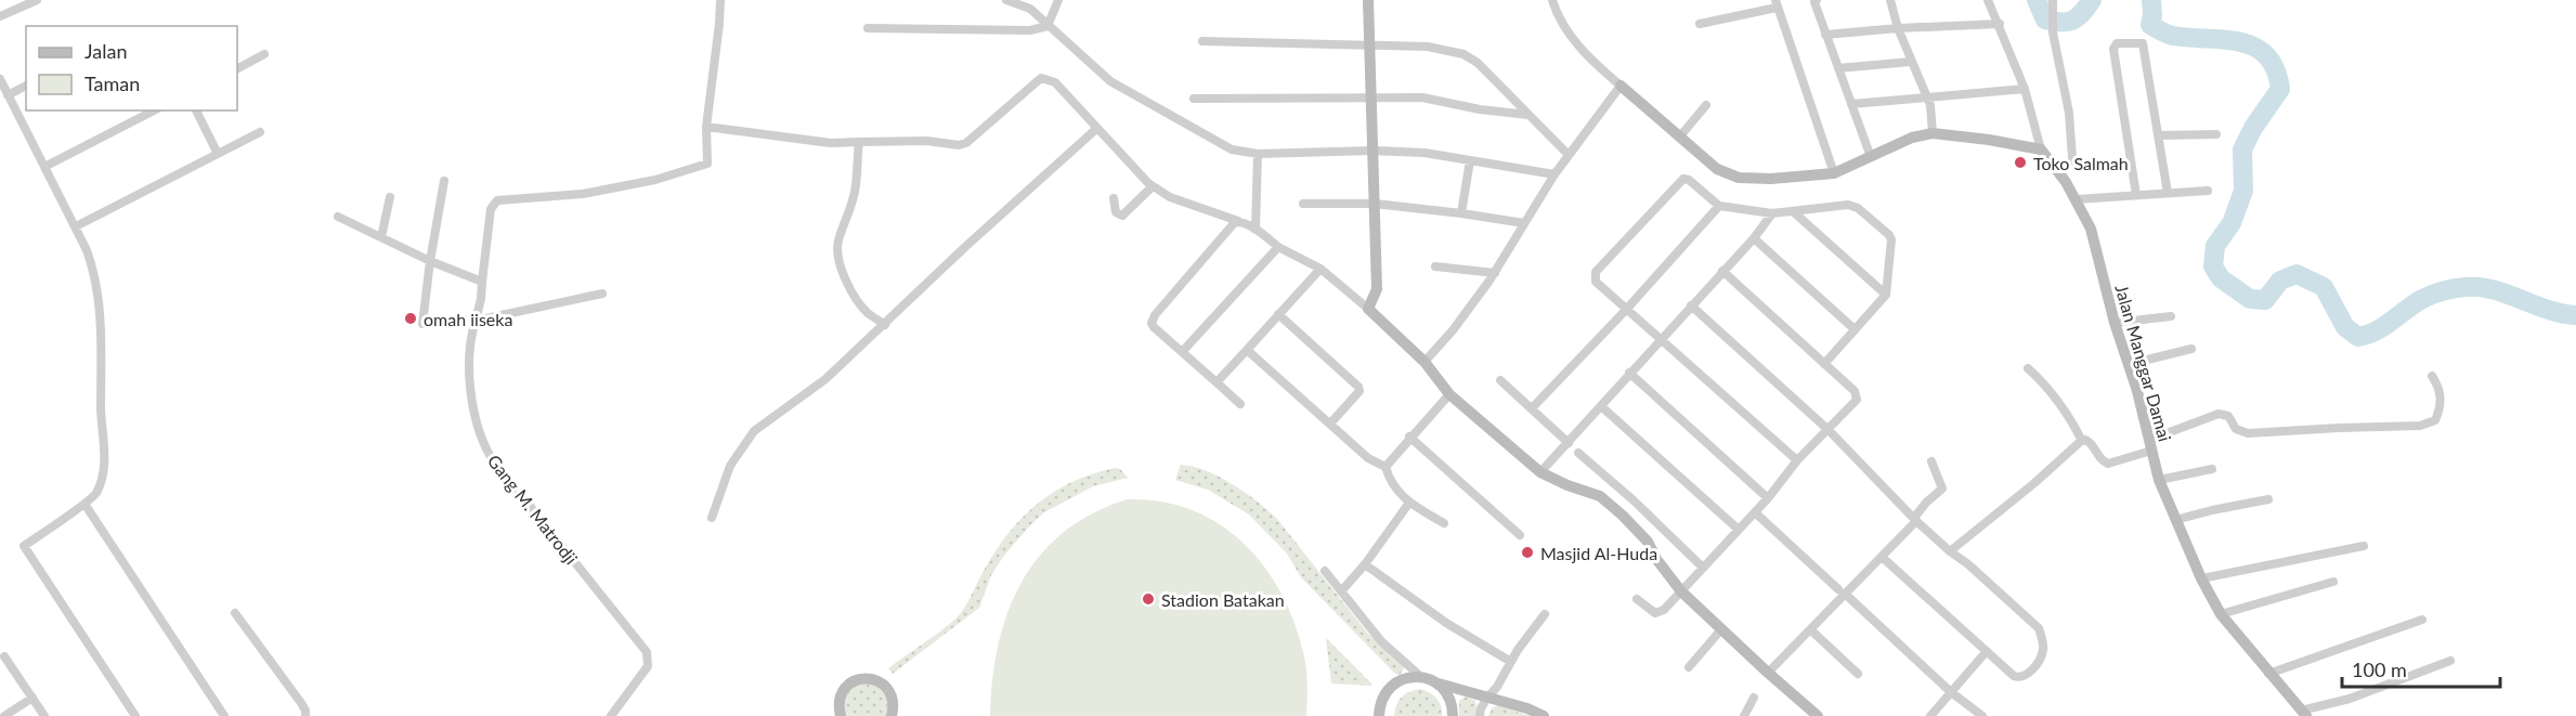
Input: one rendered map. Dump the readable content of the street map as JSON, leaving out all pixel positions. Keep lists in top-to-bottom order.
{
  "streets": {
    "street": ["Jalan Manggar Damai", "Gang M. Matrodji"]
  },
  "places": [
    "Toko Salmah",
    "omah iiseka",
    "Masjid Al-Huda",
    "Stadion Batakan"
  ],
  "legend": ["Jalan", "Taman"],
  "scale_bar": "100 m"
}
